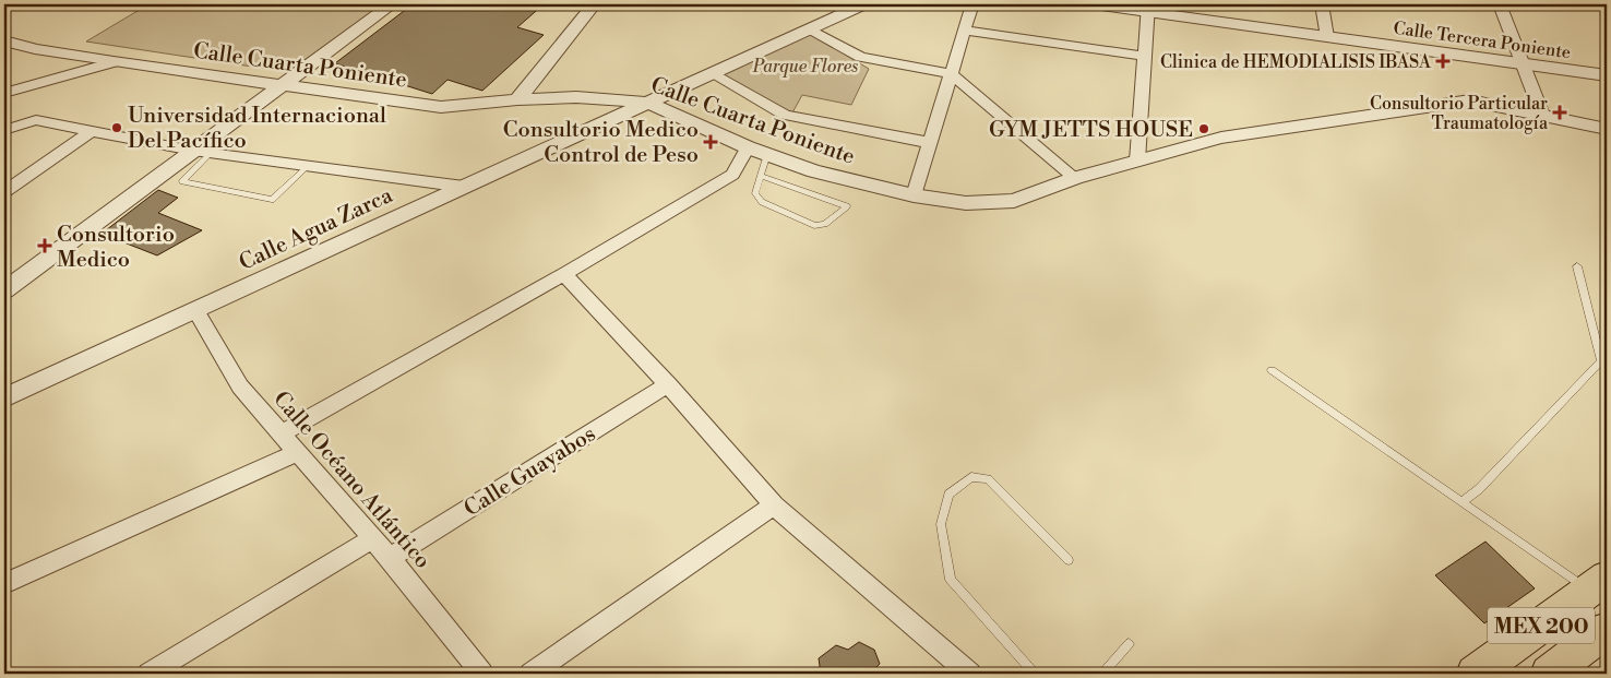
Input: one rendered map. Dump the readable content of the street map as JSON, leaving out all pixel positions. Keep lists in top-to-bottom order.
{
  "streets": {
    "highway": ["MEX 200"],
    "street": [
      "Calle Tercera Poniente",
      "Calle Cuarta Poniente",
      "Calle Agua Zarca",
      "Calle Guayabos",
      "Calle Océano Atlántico"
    ]
  },
  "crossings": [
    ["Calle Cuarta Poniente", "Calle Agua Zarca"],
    ["Calle Agua Zarca", "Calle Océano Atlántico"],
    ["Calle Guayabos", "Calle Océano Atlántico"]
  ],
  "parks": ["Parque Flores"],
  "places": {
    "health": [
      "Clinica de HEMODIALISIS IBASA",
      "Consultorio Particular Traumatología",
      "Consultorio Medico Control de Peso",
      "Consultorio Medico"
    ],
    "other": ["Universidad Internacional Del Pacífico", "GYM JETTS HOUSE"]
  }
}
